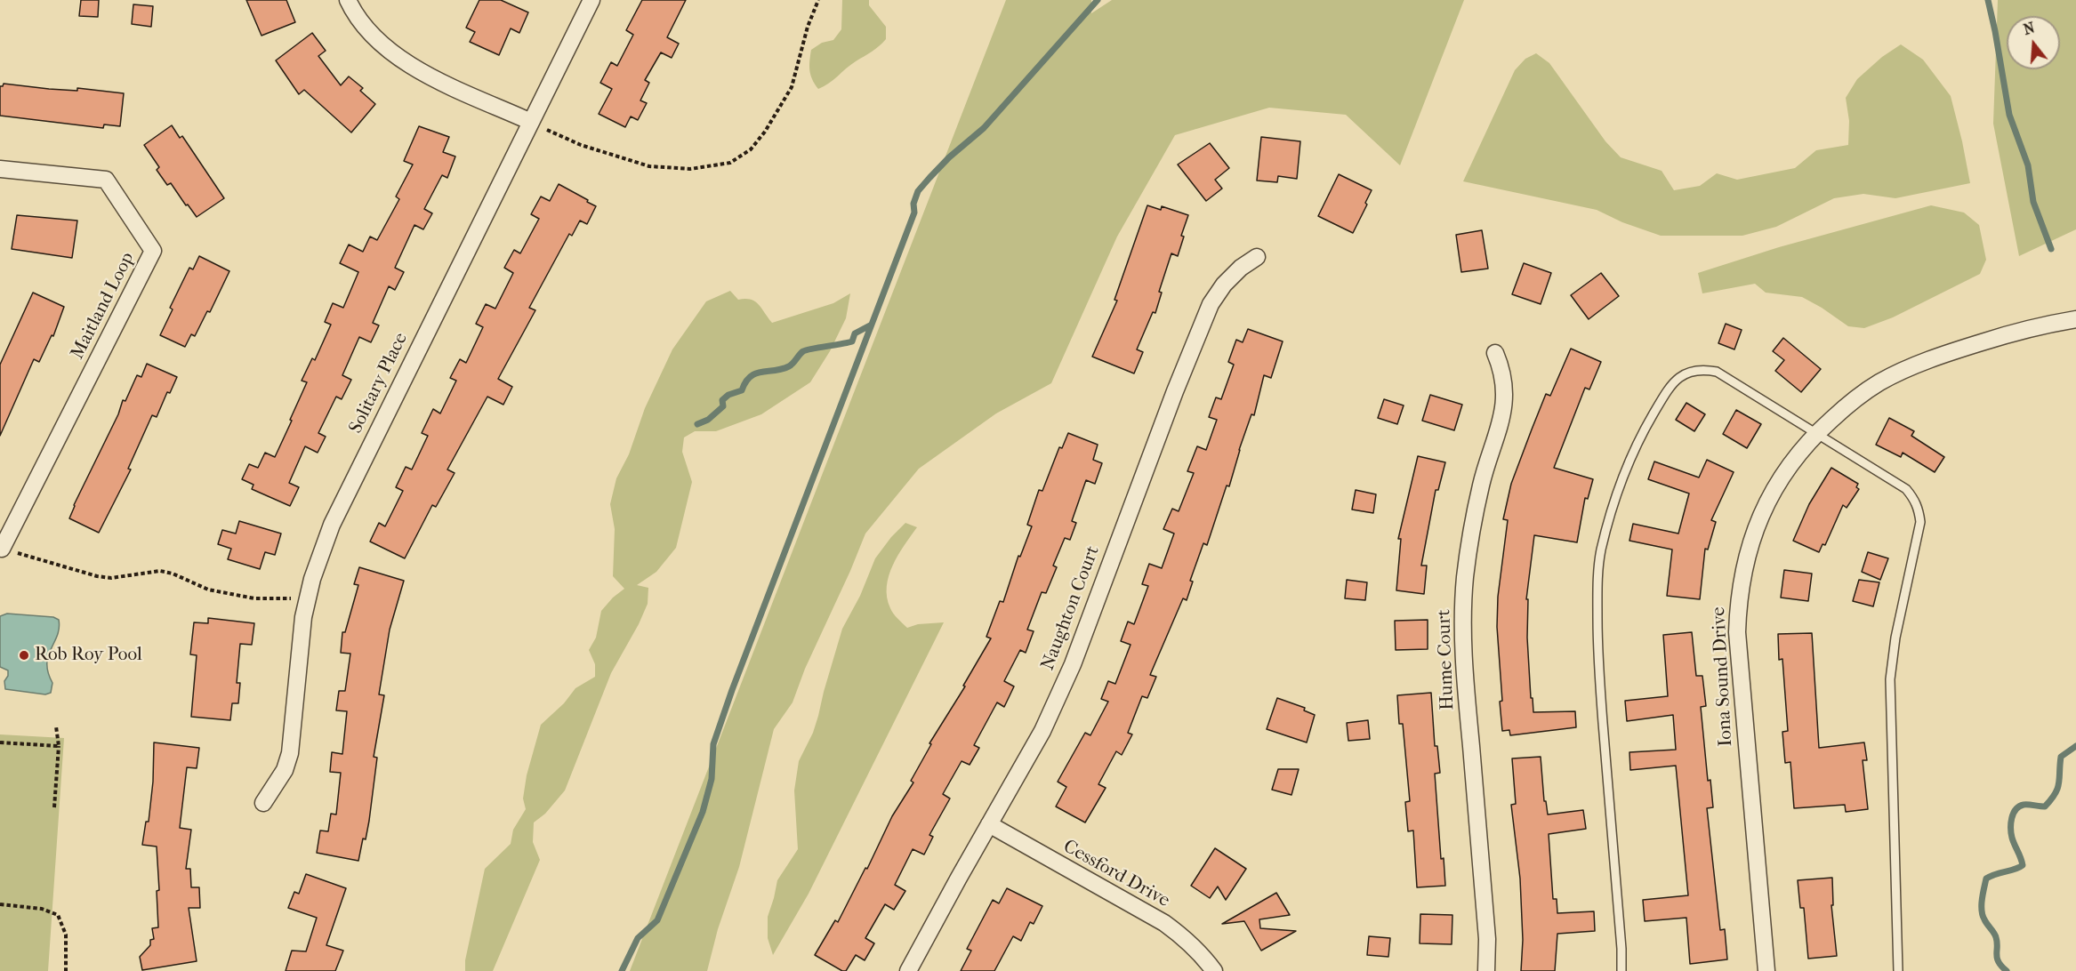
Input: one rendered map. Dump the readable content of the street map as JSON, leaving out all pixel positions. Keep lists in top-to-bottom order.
{
  "streets": {
    "street": [
      "Maitland Loop",
      "Solitary Place",
      "Naughton Court",
      "Hume Court",
      "Iona Sound Drive",
      "Cessford Drive"
    ]
  },
  "crossings": [
    ["Naughton Court", "Cessford Drive"]
  ],
  "places": ["Rob Roy Pool"],
  "north": "top"
}
